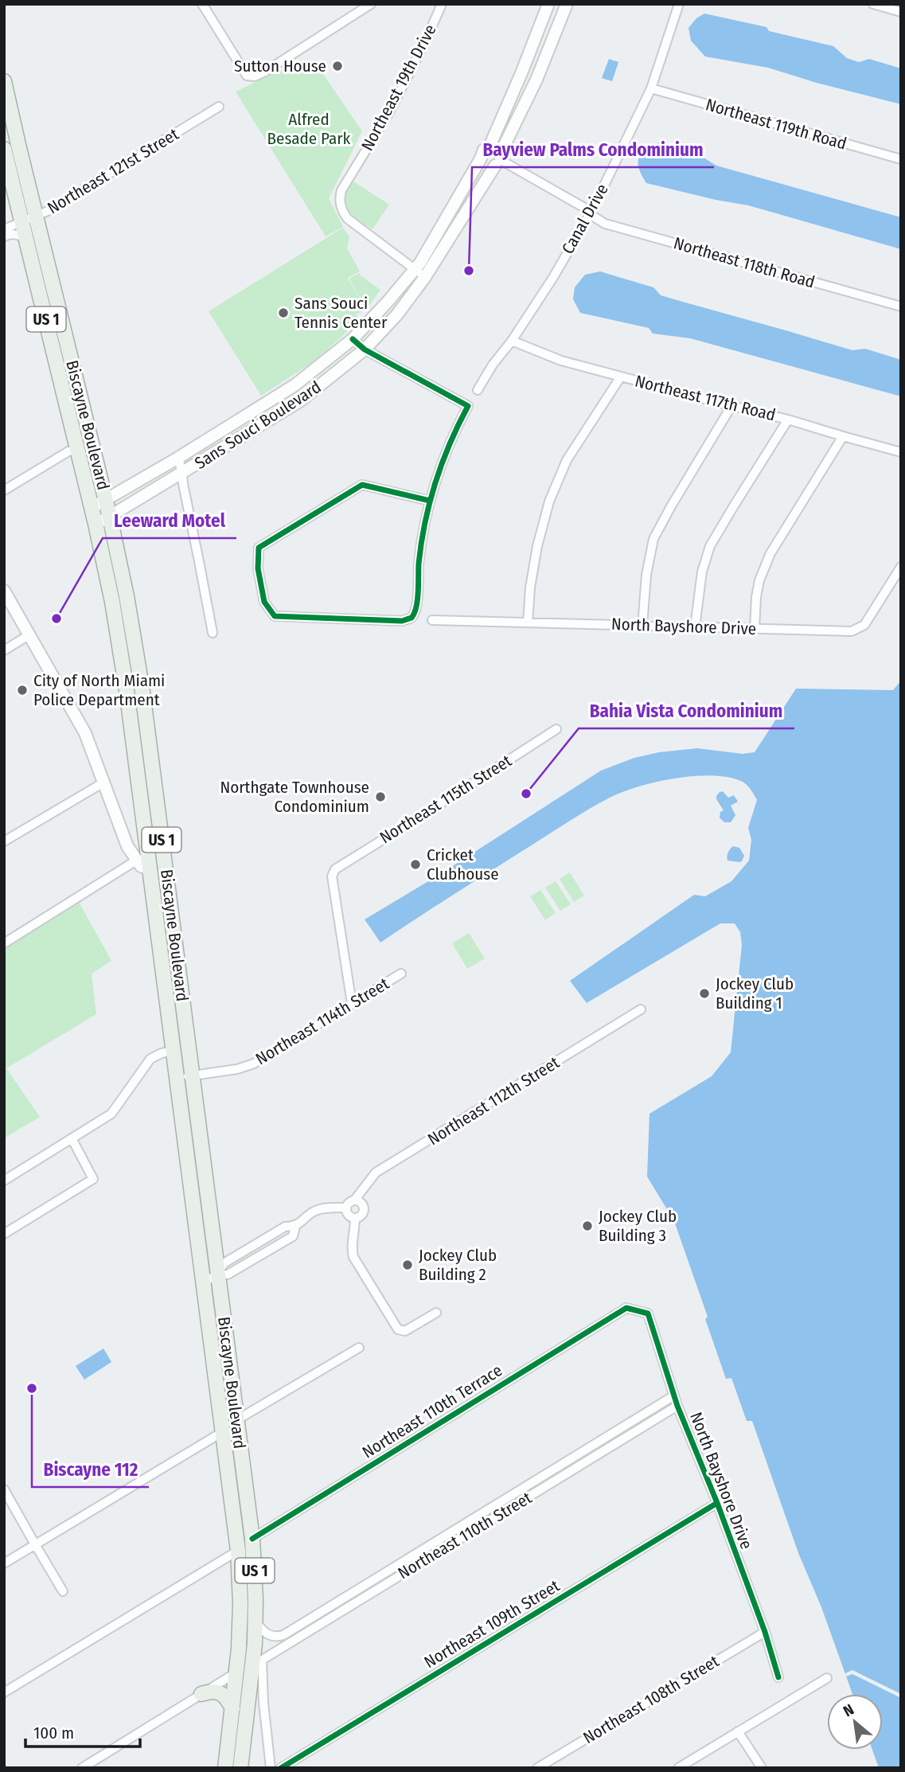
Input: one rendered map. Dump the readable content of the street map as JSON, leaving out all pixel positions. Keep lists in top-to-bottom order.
{
  "streets": {
    "main road": ["US 1", "Biscayne Boulevard"],
    "street": [
      "Northeast 19th Drive",
      "Northeast 119th Road",
      "Northeast 121st Street",
      "Canal Drive",
      "Northeast 118th Road",
      "Northeast 117th Road",
      "Sans Souci Boulevard",
      "North Bayshore Drive",
      "Northeast 115th Street",
      "Northeast 114th Street",
      "Northeast 112th Street",
      "Northeast 110th Terrace",
      "Northeast 110th Street",
      "Northeast 109th Street",
      "Northeast 108th Street"
    ]
  },
  "crossings": [
    ["Northeast 19th Drive", "Sans Souci Boulevard"],
    ["Northeast 119th Road", "Canal Drive"],
    ["Northeast 121st Street", "Biscayne Boulevard"],
    ["Canal Drive", "Northeast 118th Road"],
    ["Canal Drive", "Northeast 117th Road"],
    ["Northeast 118th Road", "Sans Souci Boulevard"],
    ["Biscayne Boulevard", "Sans Souci Boulevard"],
    ["Biscayne Boulevard", "Northeast 114th Street"],
    ["Biscayne Boulevard", "Northeast 110th Terrace"],
    ["Biscayne Boulevard", "Northeast 110th Street"],
    ["North Bayshore Drive", "Northeast 110th Terrace"],
    ["North Bayshore Drive", "Northeast 110th Street"],
    ["North Bayshore Drive", "Northeast 109th Street"],
    ["North Bayshore Drive", "Northeast 108th Street"],
    ["Northeast 115th Street", "Northeast 114th Street"]
  ],
  "parks": ["Alfred Besade Park"],
  "places": [
    "Sutton House",
    "Bayview Palms Condominium",
    "Sans Souci Tennis Center",
    "Leeward Motel",
    "City of North Miami Police Department",
    "Bahia Vista Condominium",
    "Northgate Townhouse Condominium",
    "Cricket Clubhouse",
    "Jockey Club Building 1",
    "Jockey Club Building 3",
    "Jockey Club Building 2",
    "Biscayne 112"
  ],
  "scale_bar": "100 m",
  "north": "top left"
}
